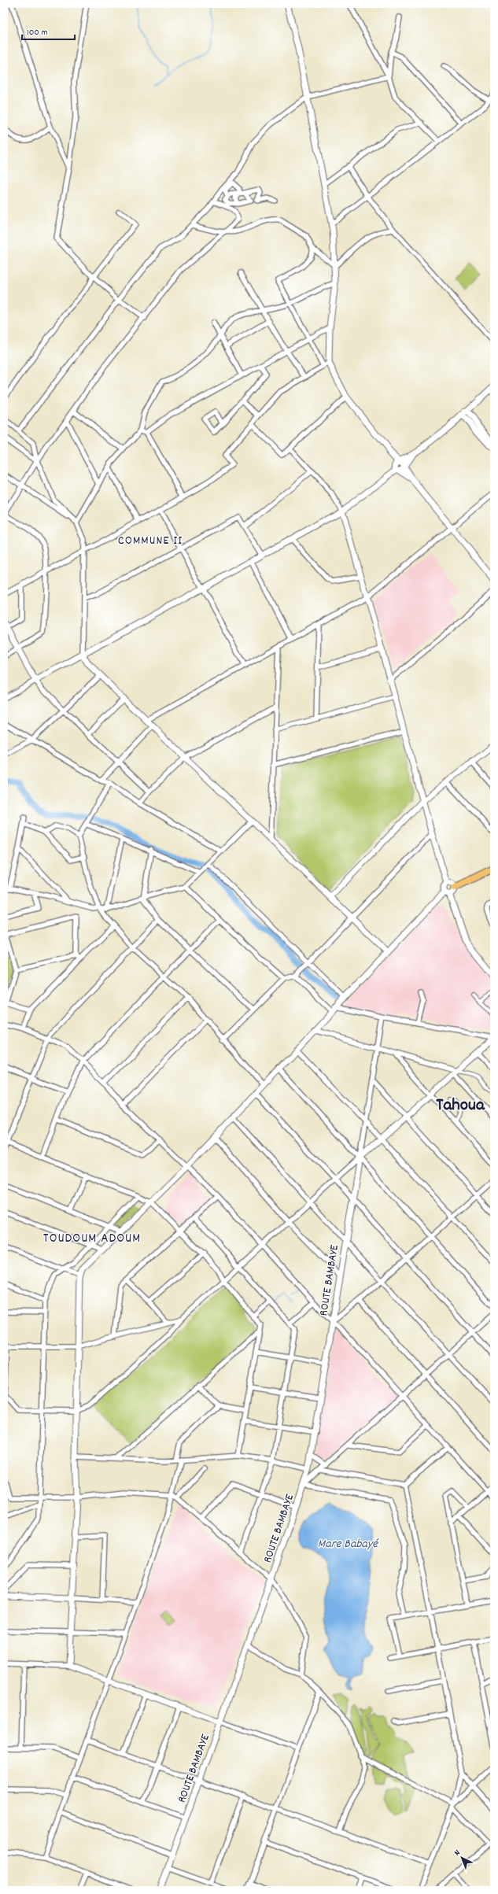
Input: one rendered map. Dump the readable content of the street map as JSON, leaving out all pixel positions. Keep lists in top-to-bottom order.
{
  "streets": {
    "street": ["ROUTE BAMBAYE"]
  },
  "districts": ["COMMUNE II", "Tahoua", "TOUDOUM ADOUM"],
  "water": ["Mare Babayé"],
  "scale_bar": "100 m",
  "north": "top left"
}
